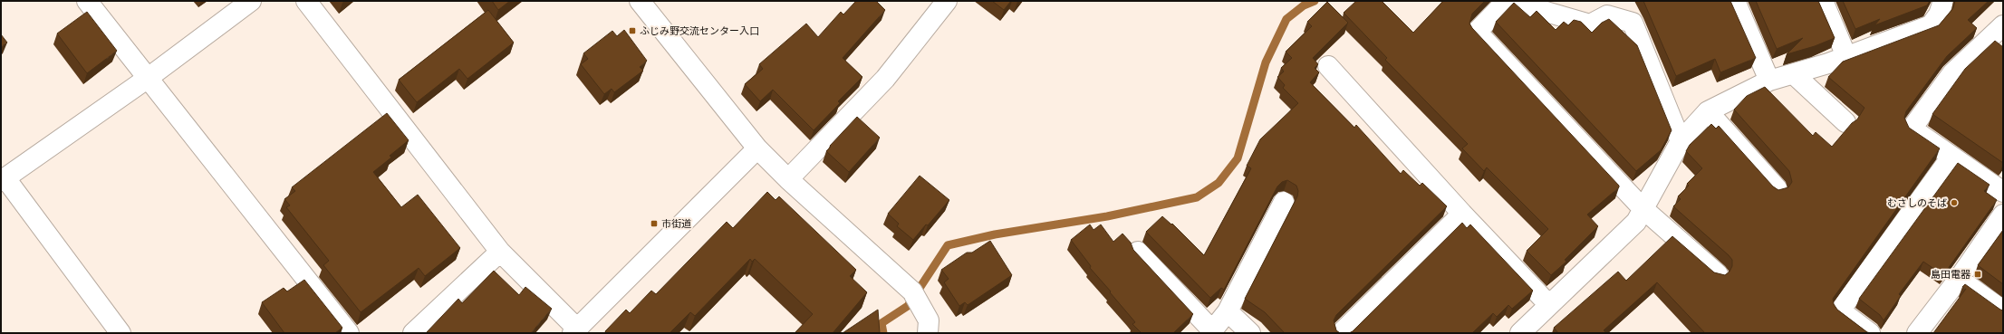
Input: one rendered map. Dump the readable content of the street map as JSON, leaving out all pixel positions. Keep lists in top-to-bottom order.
{
  "places": {
    "transit": ["ふじみ野交流センター入口", "市街道", "島田電器"],
    "other": ["むさしのそば"]
  }
}
